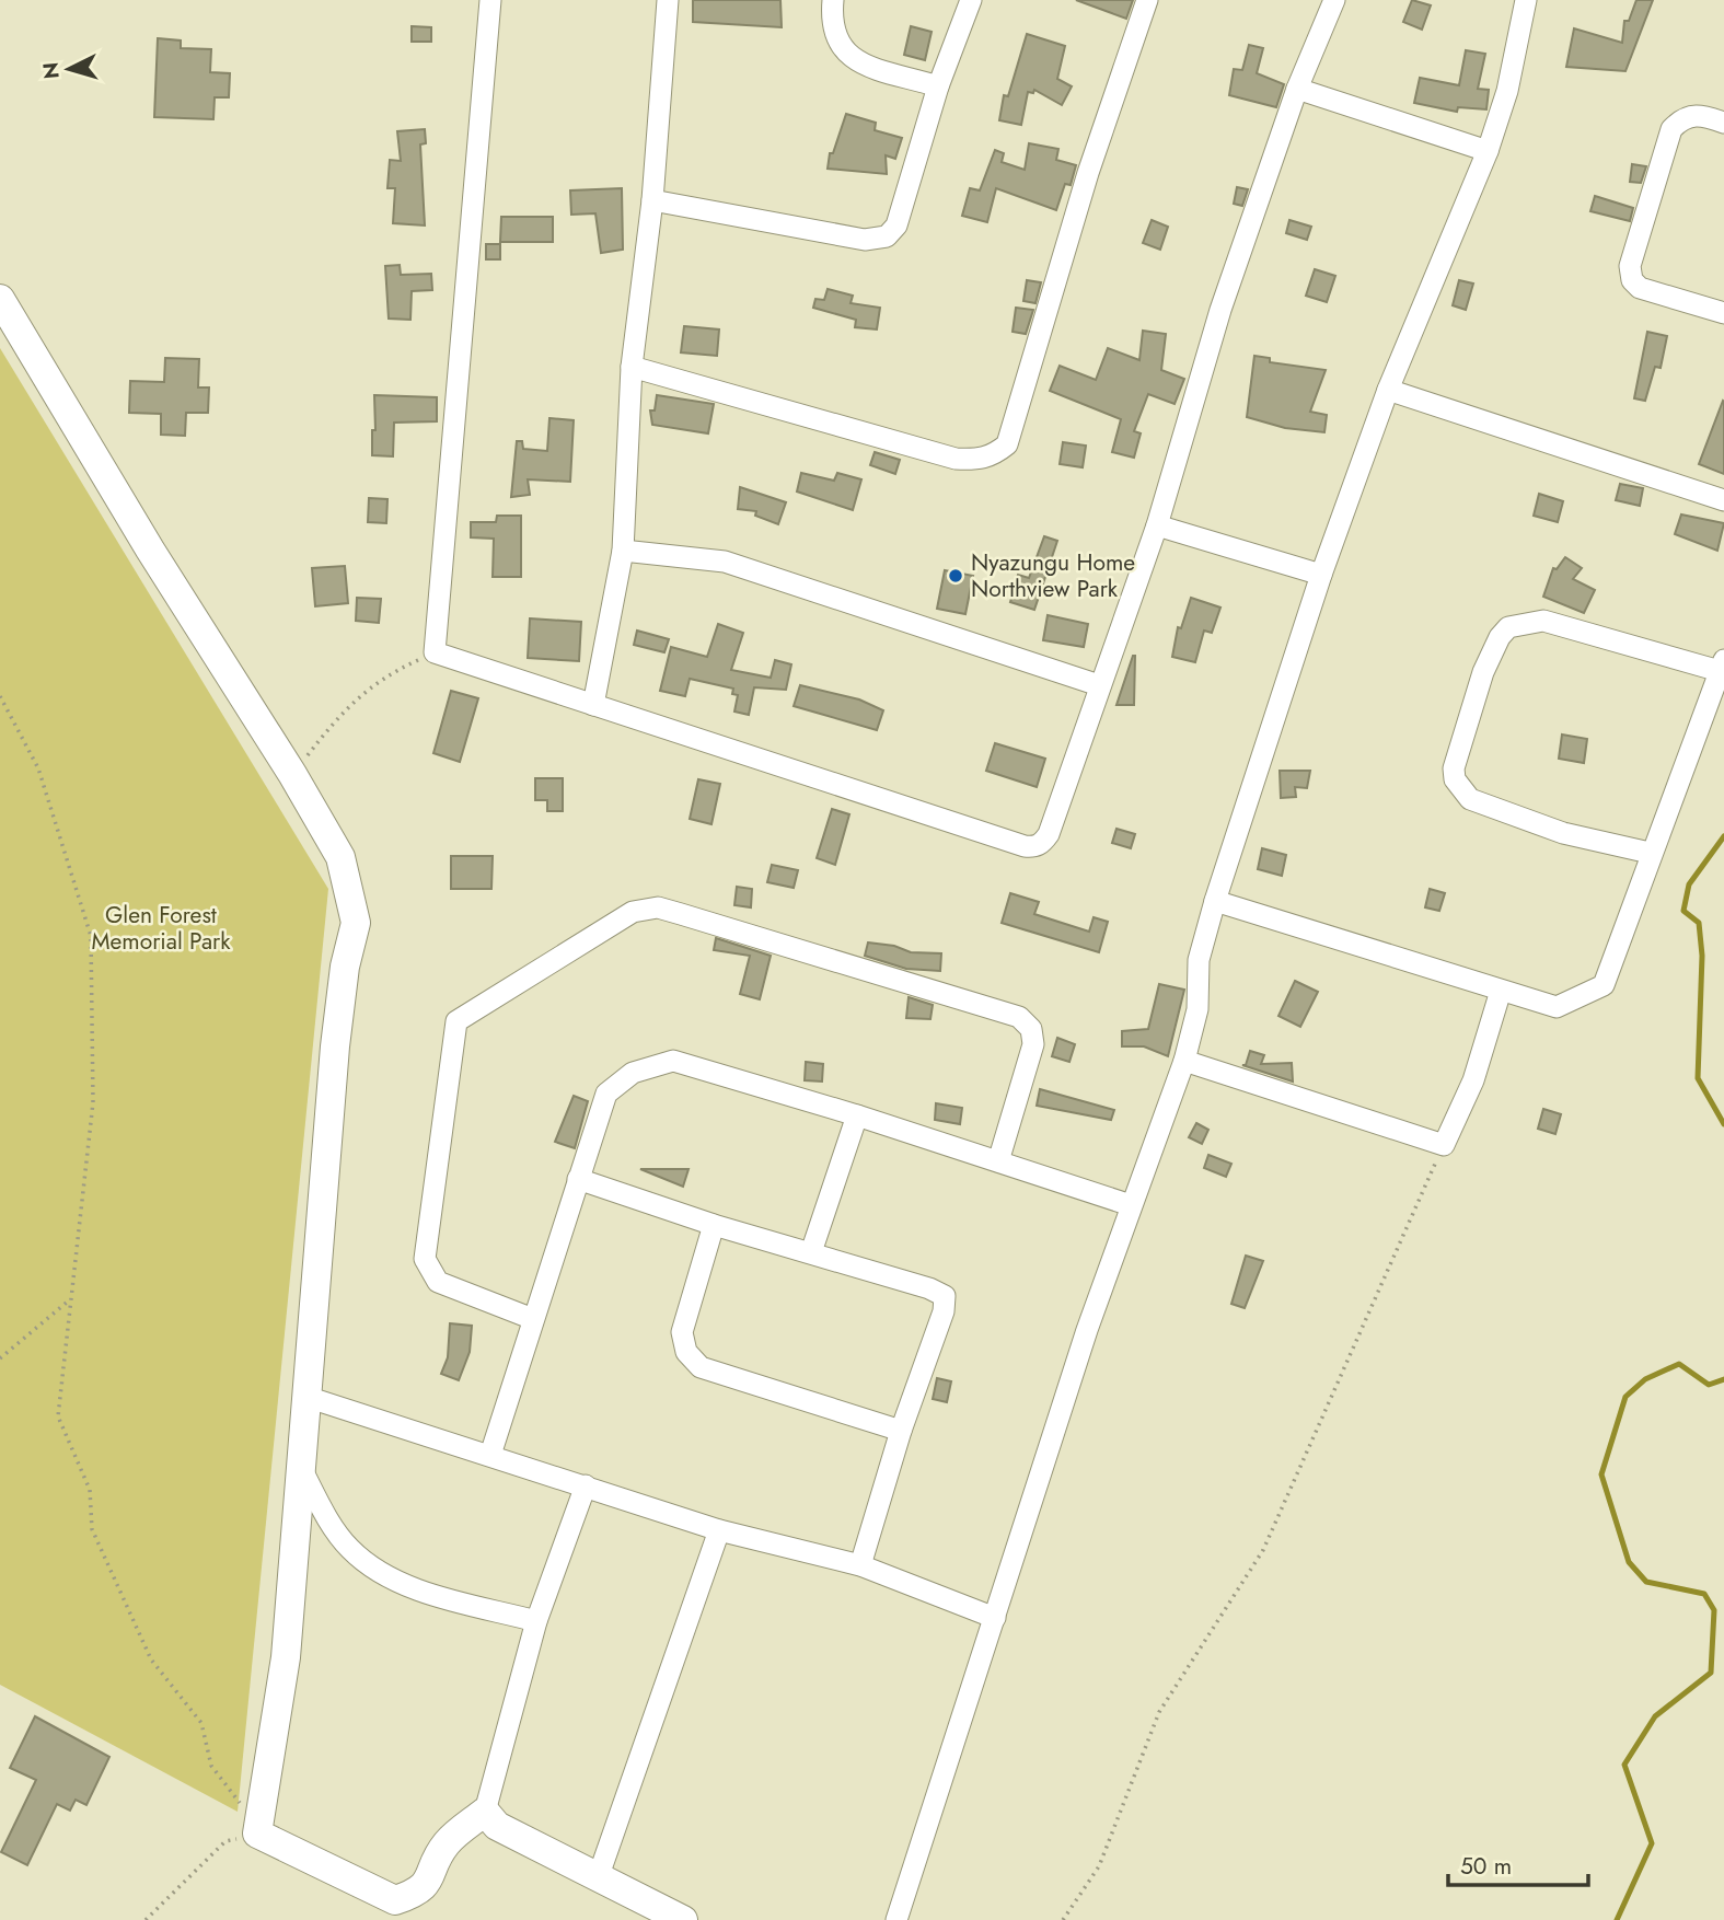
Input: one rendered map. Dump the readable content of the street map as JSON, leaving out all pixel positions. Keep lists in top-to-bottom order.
{
  "parks": ["Glen Forest Memorial Park"],
  "places": ["Nyazungu Home Northview Park"],
  "scale_bar": "50 m",
  "north": "left"
}
